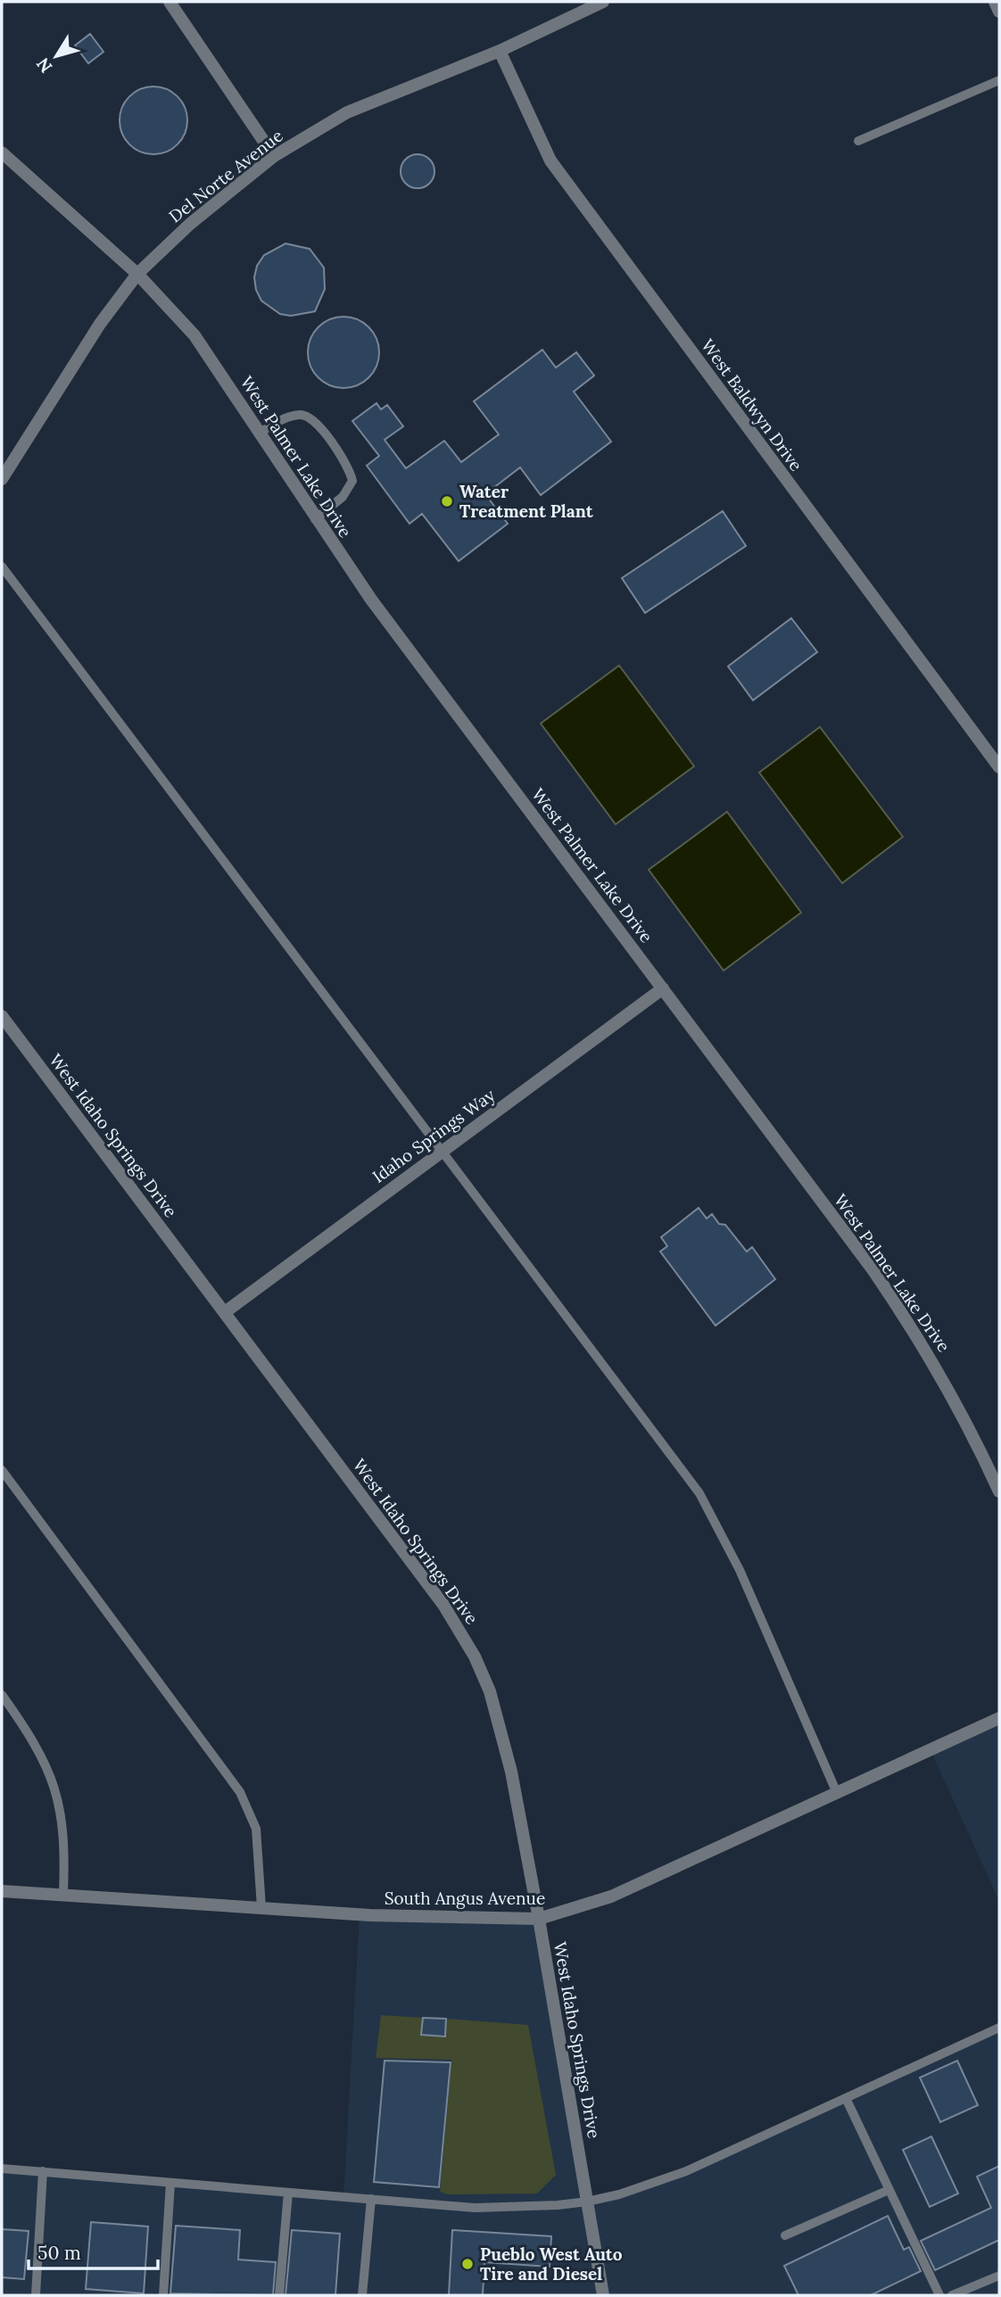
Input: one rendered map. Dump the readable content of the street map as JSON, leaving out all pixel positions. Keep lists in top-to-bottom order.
{
  "streets": {
    "street": [
      "Del Norte Avenue",
      "West Baldwyn Drive",
      "West Palmer Lake Drive",
      "West Idaho Springs Drive",
      "Idaho Springs Way",
      "South Angus Avenue"
    ]
  },
  "crossings": [
    ["Del Norte Avenue", "West Baldwyn Drive"],
    ["Del Norte Avenue", "West Palmer Lake Drive"],
    ["West Palmer Lake Drive", "Idaho Springs Way"],
    ["West Idaho Springs Drive", "Idaho Springs Way"],
    ["West Idaho Springs Drive", "South Angus Avenue"]
  ],
  "places": ["Water Treatment Plant", "Pueblo West Auto Tire and Diesel"],
  "scale_bar": "50 m",
  "north": "bottom left"
}
